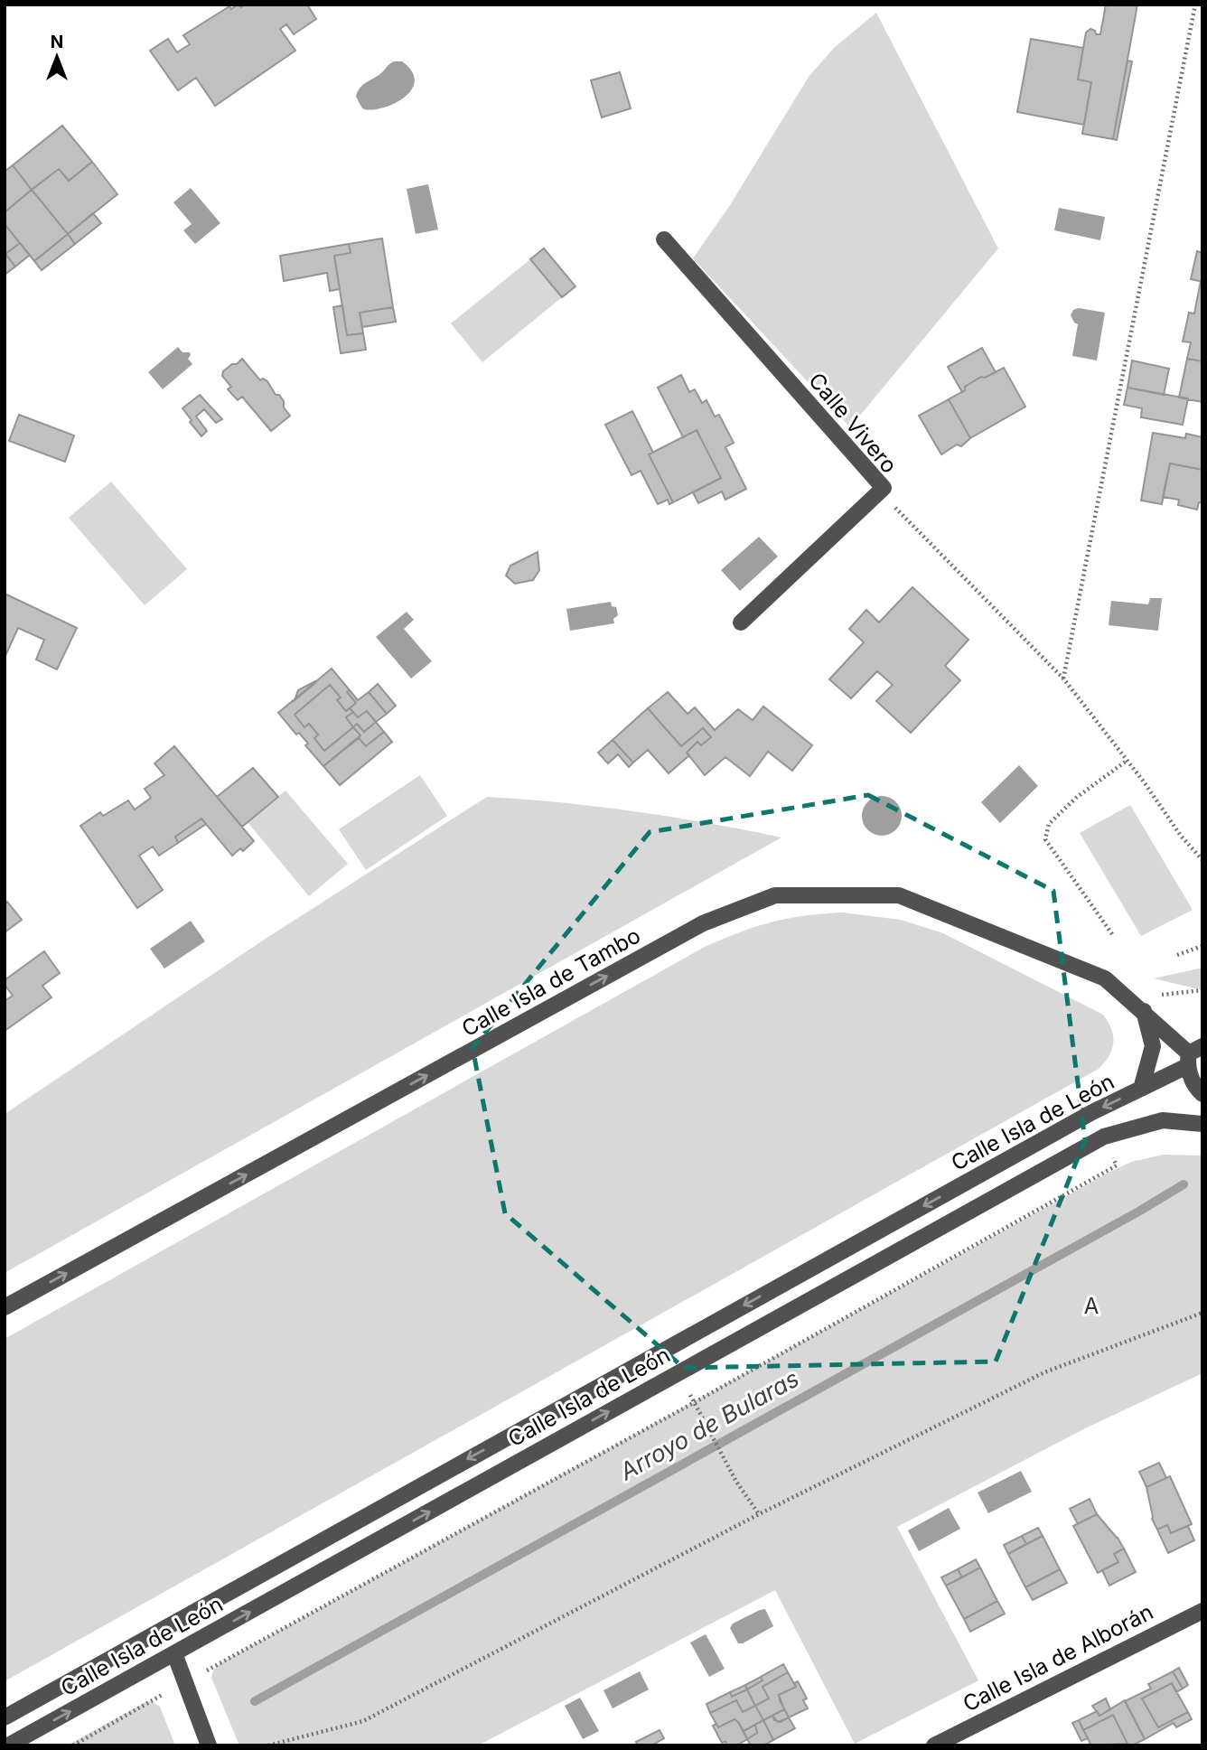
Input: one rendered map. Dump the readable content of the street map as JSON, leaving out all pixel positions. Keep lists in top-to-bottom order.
{
  "streets": {
    "street": [
      "Calle Vivero",
      "Calle Isla de Tambo",
      "Calle Isla de León",
      "Calle Isla de Alborán"
    ]
  },
  "crossings": [
    ["Calle Isla de Tambo", "Calle Isla de León"]
  ],
  "one_way": ["Calle Isla de Tambo"],
  "water": ["Arroyo de Bularas"],
  "parks": ["A"],
  "north": "top"
}
